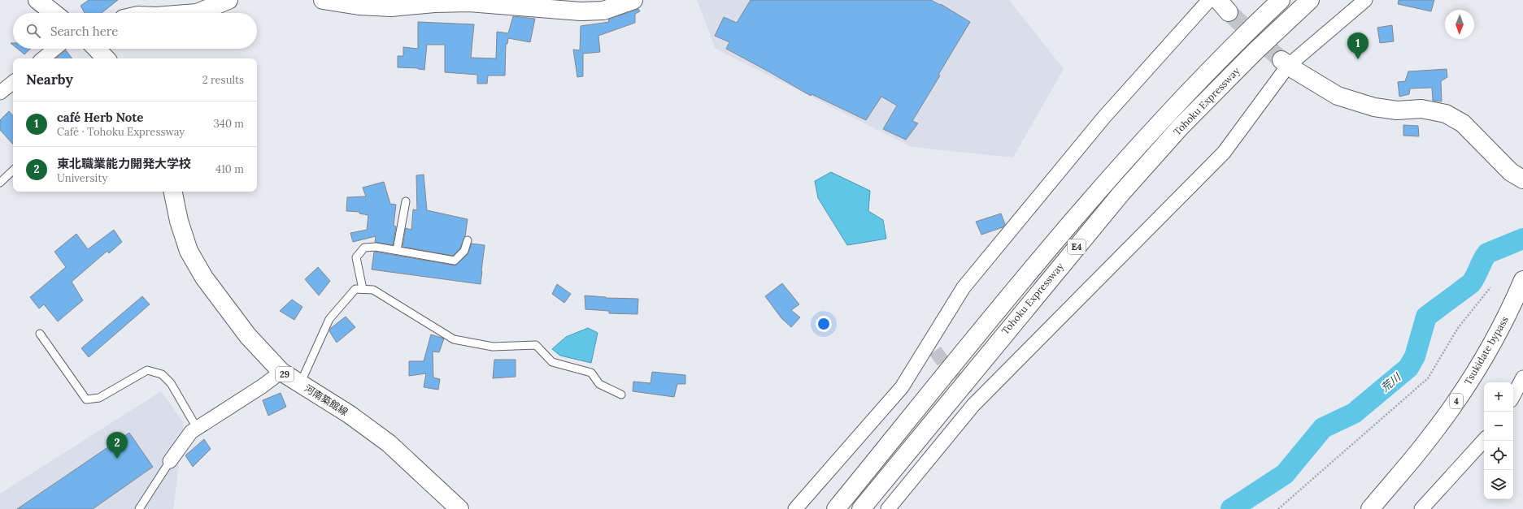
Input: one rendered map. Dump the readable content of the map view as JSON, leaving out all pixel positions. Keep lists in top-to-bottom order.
{
  "streets": {
    "main road": [
      "Tohoku Expressway",
      "E4",
      "Tsukidate bypass",
      "29",
      "河南築館線",
      "4"
    ]
  },
  "water": ["荒川"],
  "north": "bottom",
  "page": {
    "search": "Search here",
    "pins": ["1", "2"],
    "heading": ["Nearby", "2 results"],
    "list": [
      {
        "mark": "1",
        "name": "café Herb Note",
        "note": "Café · Tohoku Expressway",
        "value": "340 m"
      },
      {
        "mark": "2",
        "name": "東北職業能力開発大学校",
        "note": "University",
        "value": "410 m"
      }
    ],
    "map_buttons": ["+", "−"]
  }
}
